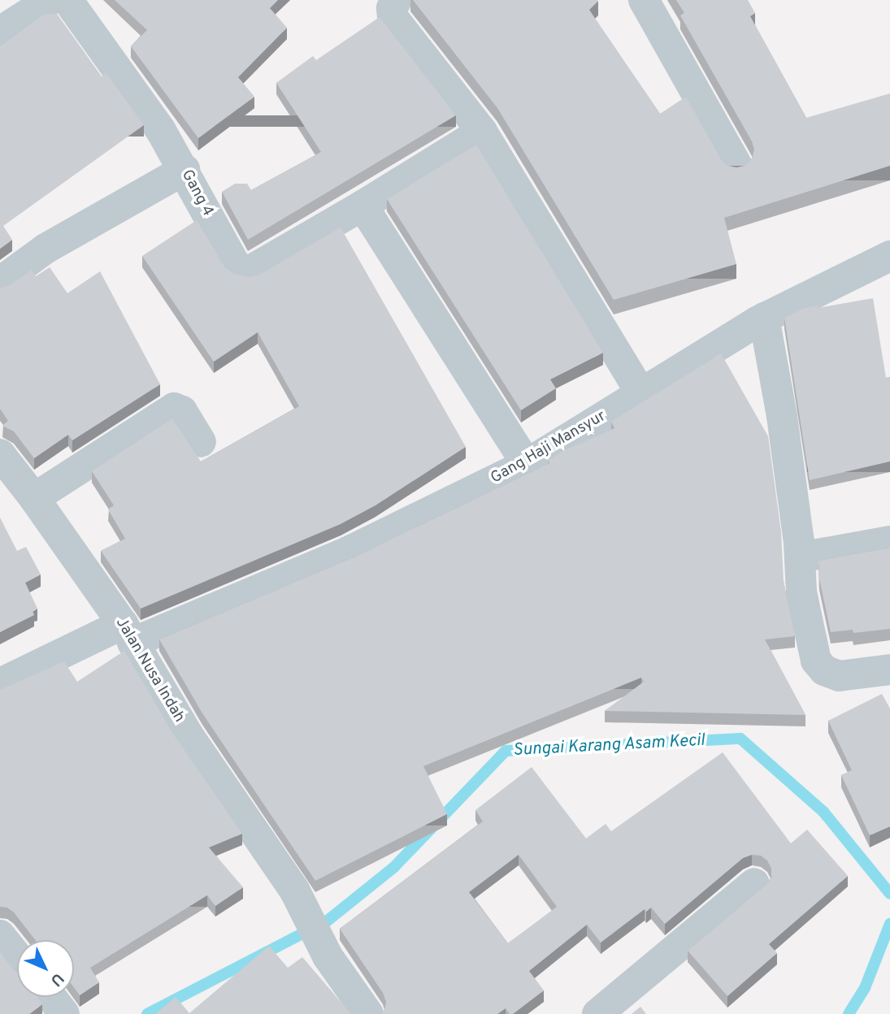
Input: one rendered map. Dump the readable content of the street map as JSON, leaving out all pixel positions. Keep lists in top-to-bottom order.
{
  "streets": {
    "street": ["Gang 4", "Gang Haji Mansyur", "Jalan Nusa Indah"]
  },
  "crossings": [
    ["Gang Haji Mansyur", "Jalan Nusa Indah"]
  ],
  "water": ["Sungai Karang Asam Kecil"],
  "north": "bottom right"
}
